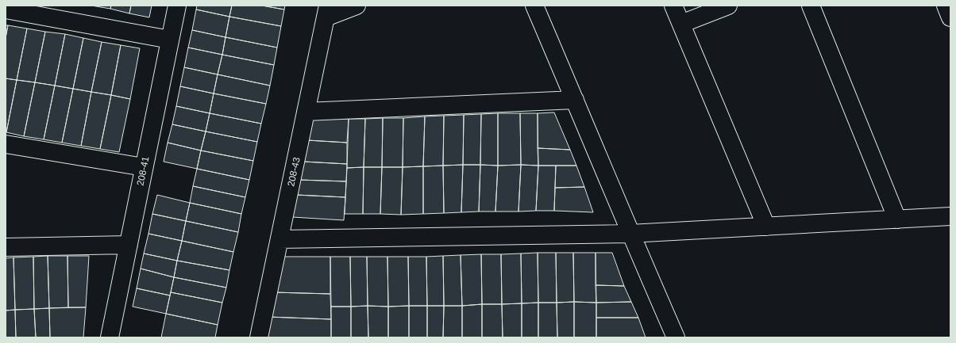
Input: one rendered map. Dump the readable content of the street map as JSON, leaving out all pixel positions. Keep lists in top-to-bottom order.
{
  "streets": {
    "street": ["208-41", "208-43"]
  }
}
